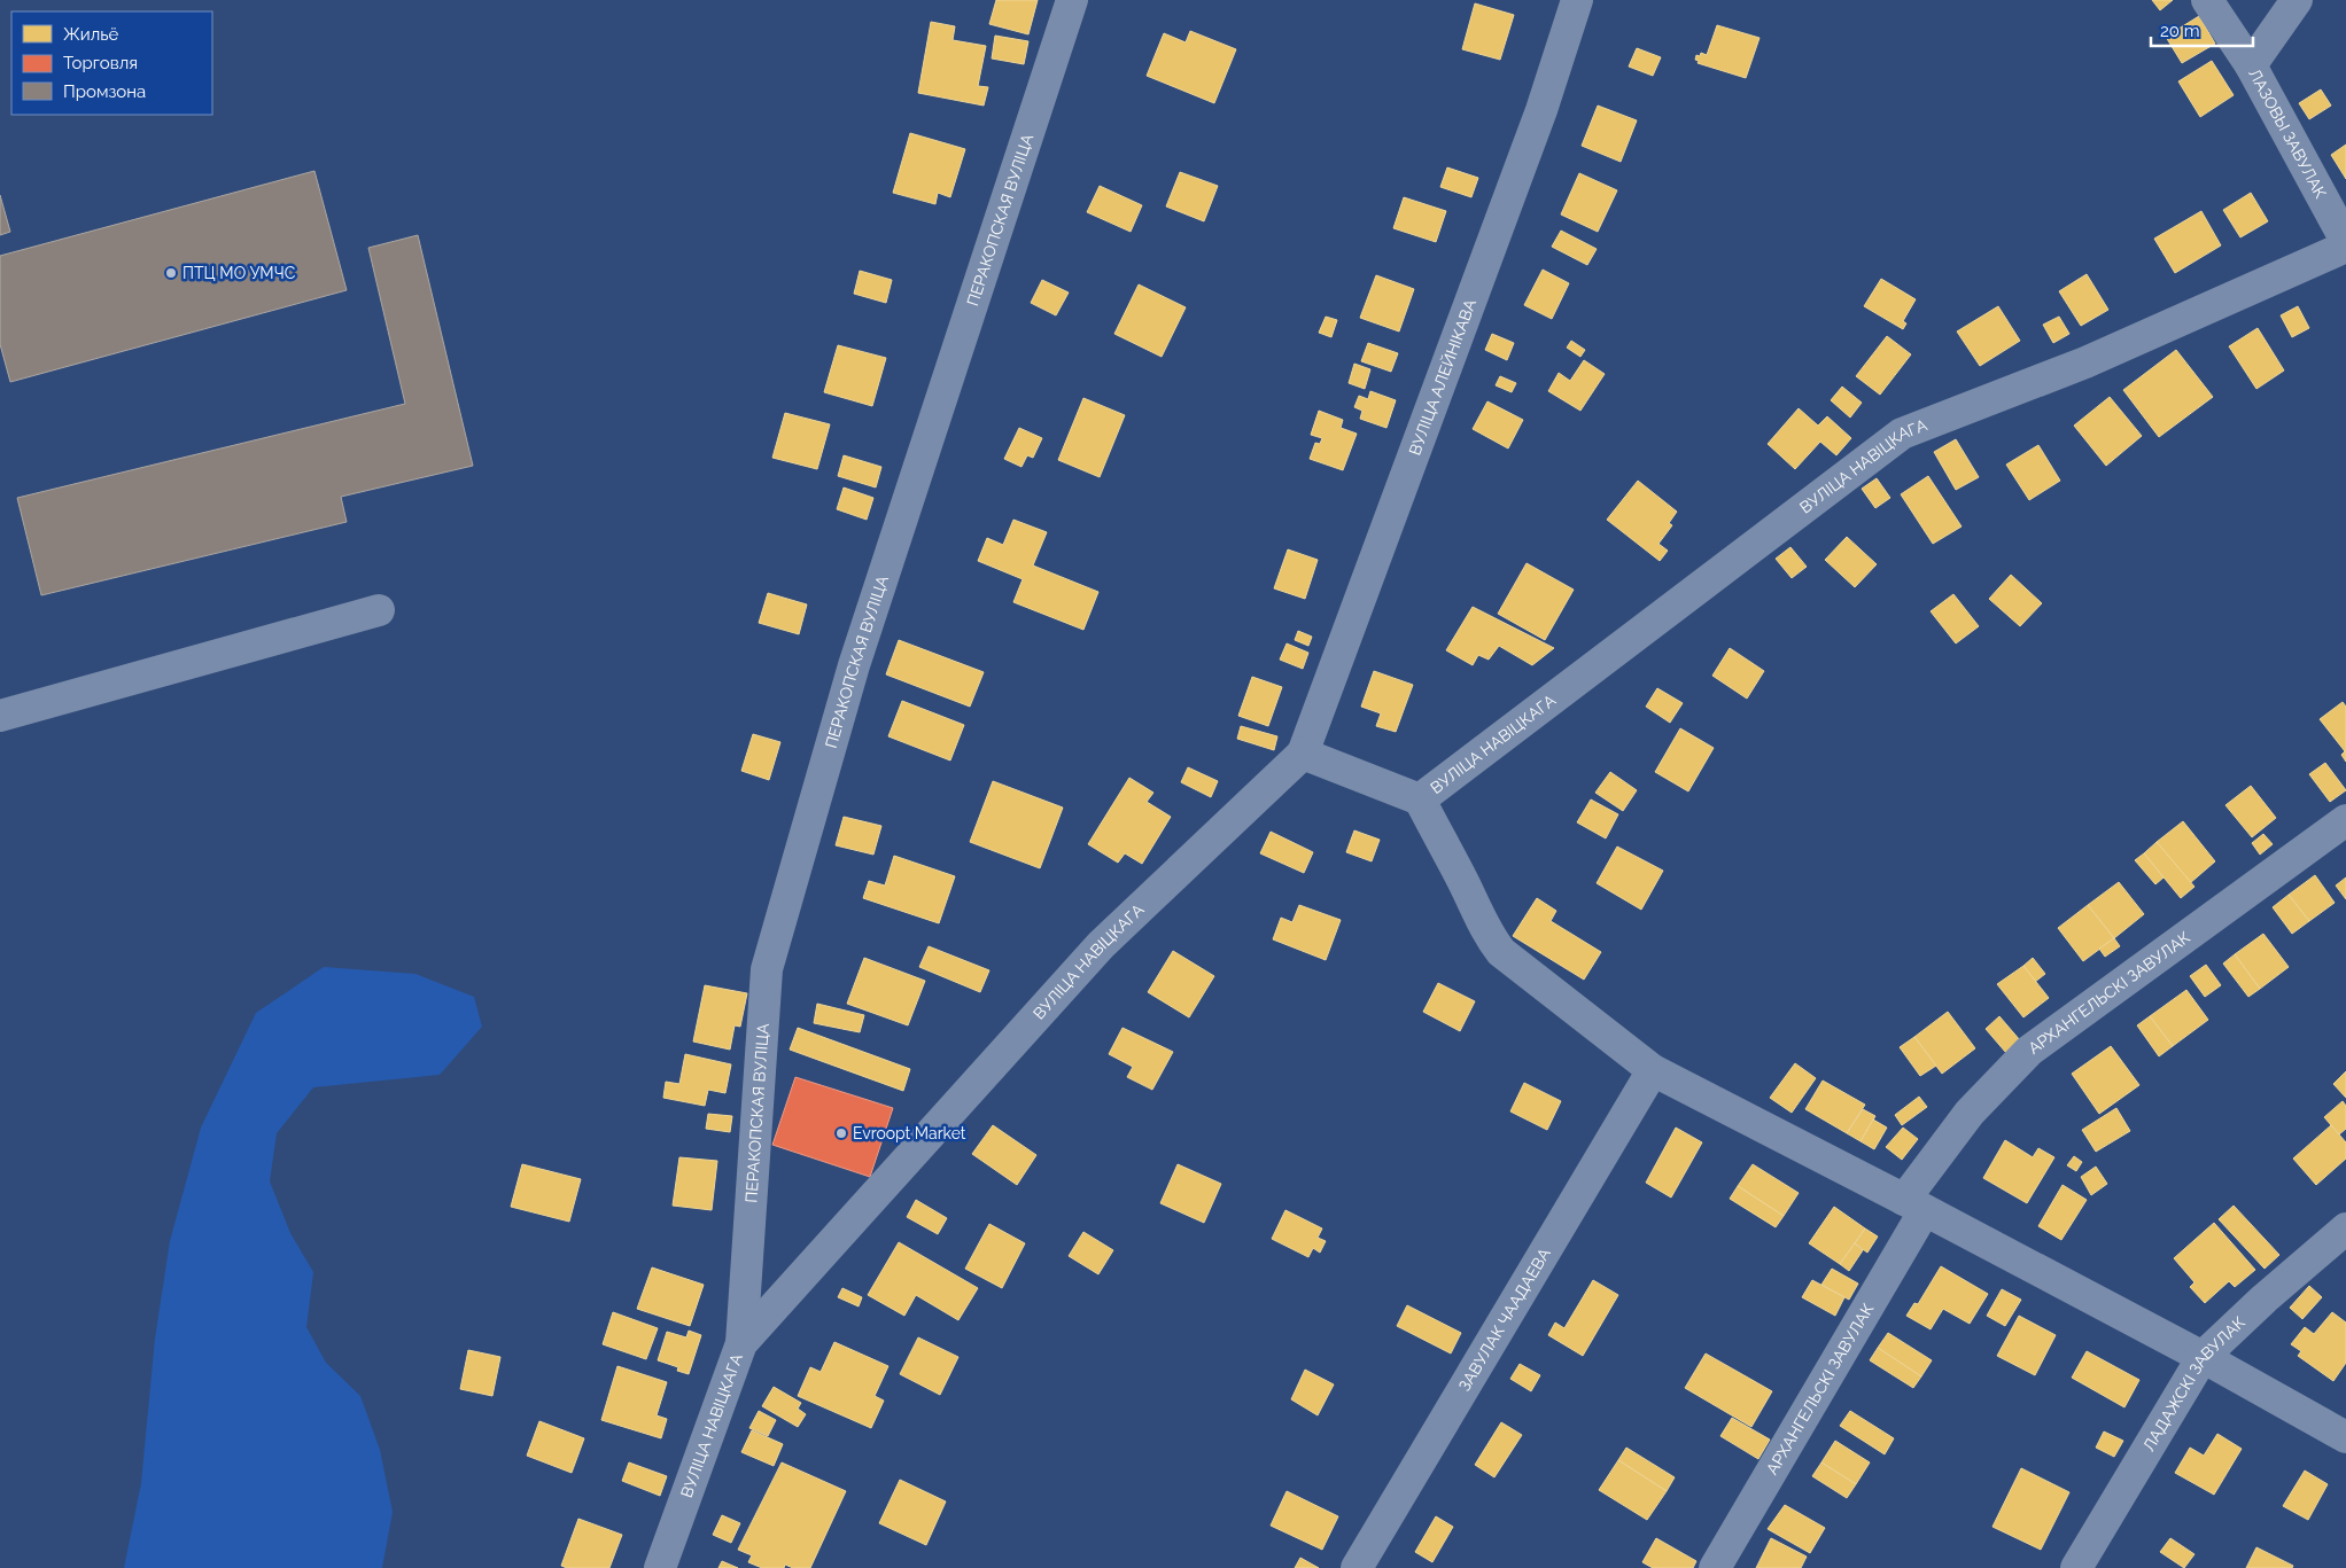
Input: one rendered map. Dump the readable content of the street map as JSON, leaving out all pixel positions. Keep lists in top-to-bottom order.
{
  "streets": {
    "street": [
      "ЛАЗОВЫ ЗАВУЛАК",
      "ПЕРАКОПСКАЯ ВУЛІЦА",
      "ВУЛІЦА АЛЕЙНІКАВА",
      "ВУЛІЦА НАВІЦКАГА",
      "АРХАНГЕЛЬСКІ ЗАВУЛАК",
      "ЗАВУЛАК ЧААДАЕВА",
      "ЛАДАЖСКІ ЗАВУЛАК"
    ]
  },
  "crossings": [
    ["ПЕРАКОПСКАЯ ВУЛІЦА", "ВУЛІЦА НАВІЦКАГА"],
    ["ВУЛІЦА АЛЕЙНІКАВА", "ВУЛІЦА НАВІЦКАГА"]
  ],
  "places": ["ПТЦ МО УМЧС", "Evroopt Market"],
  "legend": ["Жильё", "Торговля", "Промзона"],
  "scale_bar": "20 m"
}
